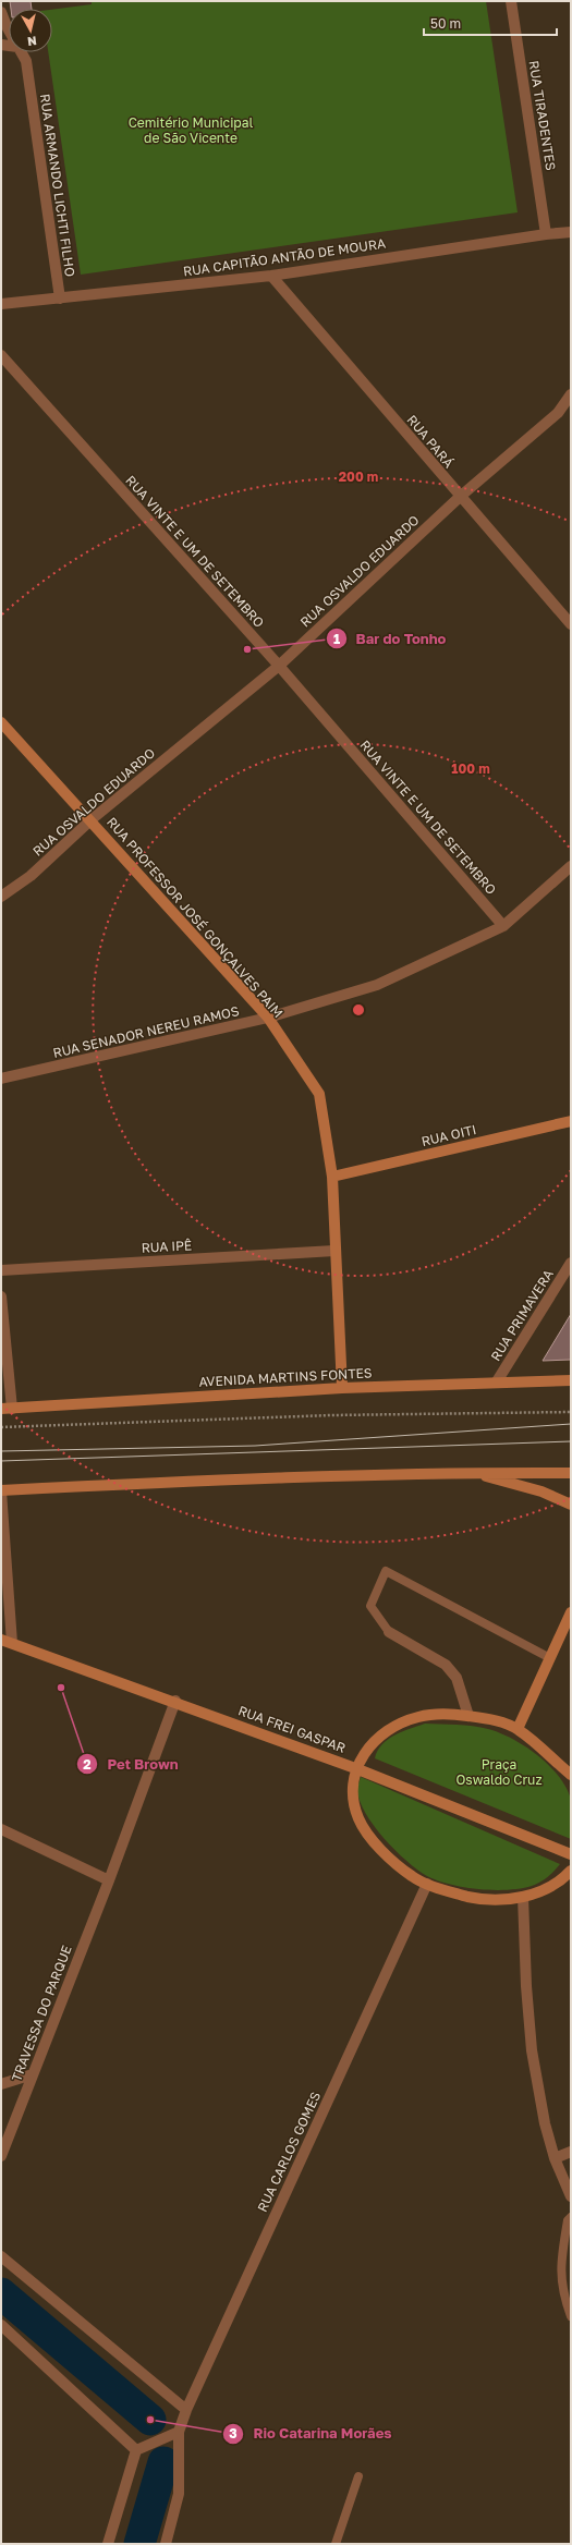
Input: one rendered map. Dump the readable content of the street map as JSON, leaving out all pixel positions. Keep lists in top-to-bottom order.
{
  "streets": {
    "street": [
      "RUA TIRADENTES",
      "RUA ARMANDO LICHTI FILHO",
      "RUA CAPITÃO ANTÃO DE MOURA",
      "RUA PARÁ",
      "RUA VINTE E UM DE SETEMBRO",
      "RUA OSVALDO EDUARDO",
      "RUA PROFESSOR JOSÉ GONÇALVES PAIM",
      "RUA SENADOR NEREU RAMOS",
      "RUA OITI",
      "RUA IPÊ",
      "RUA PRIMAVERA",
      "AVENIDA MARTINS FONTES",
      "RUA FREI GASPAR",
      "TRAVESSA DO PARQUE",
      "RUA CARLOS GOMES"
    ]
  },
  "crossings": [
    ["RUA TIRADENTES", "RUA CAPITÃO ANTÃO DE MOURA"],
    ["RUA ARMANDO LICHTI FILHO", "RUA CAPITÃO ANTÃO DE MOURA"],
    ["RUA CAPITÃO ANTÃO DE MOURA", "RUA PARÁ"],
    ["RUA PARÁ", "RUA OSVALDO EDUARDO"],
    ["RUA VINTE E UM DE SETEMBRO", "RUA OSVALDO EDUARDO"],
    ["RUA VINTE E UM DE SETEMBRO", "RUA SENADOR NEREU RAMOS"],
    ["RUA OSVALDO EDUARDO", "RUA PROFESSOR JOSÉ GONÇALVES PAIM"],
    ["RUA PROFESSOR JOSÉ GONÇALVES PAIM", "RUA SENADOR NEREU RAMOS"],
    ["RUA PROFESSOR JOSÉ GONÇALVES PAIM", "RUA OITI"],
    ["RUA PROFESSOR JOSÉ GONÇALVES PAIM", "RUA IPÊ"],
    ["RUA PROFESSOR JOSÉ GONÇALVES PAIM", "AVENIDA MARTINS FONTES"],
    ["RUA PRIMAVERA", "AVENIDA MARTINS FONTES"],
    ["RUA FREI GASPAR", "TRAVESSA DO PARQUE"]
  ],
  "parks": ["Cemitério Municipal de São Vicente", "Praça Oswaldo Cruz"],
  "places": ["Bar do Tonho", "Pet Brown", "Rio Catarina Morães"],
  "scale_bar": "50 m",
  "north": "bottom",
  "rings": ["200 m", "100 m"]
}
